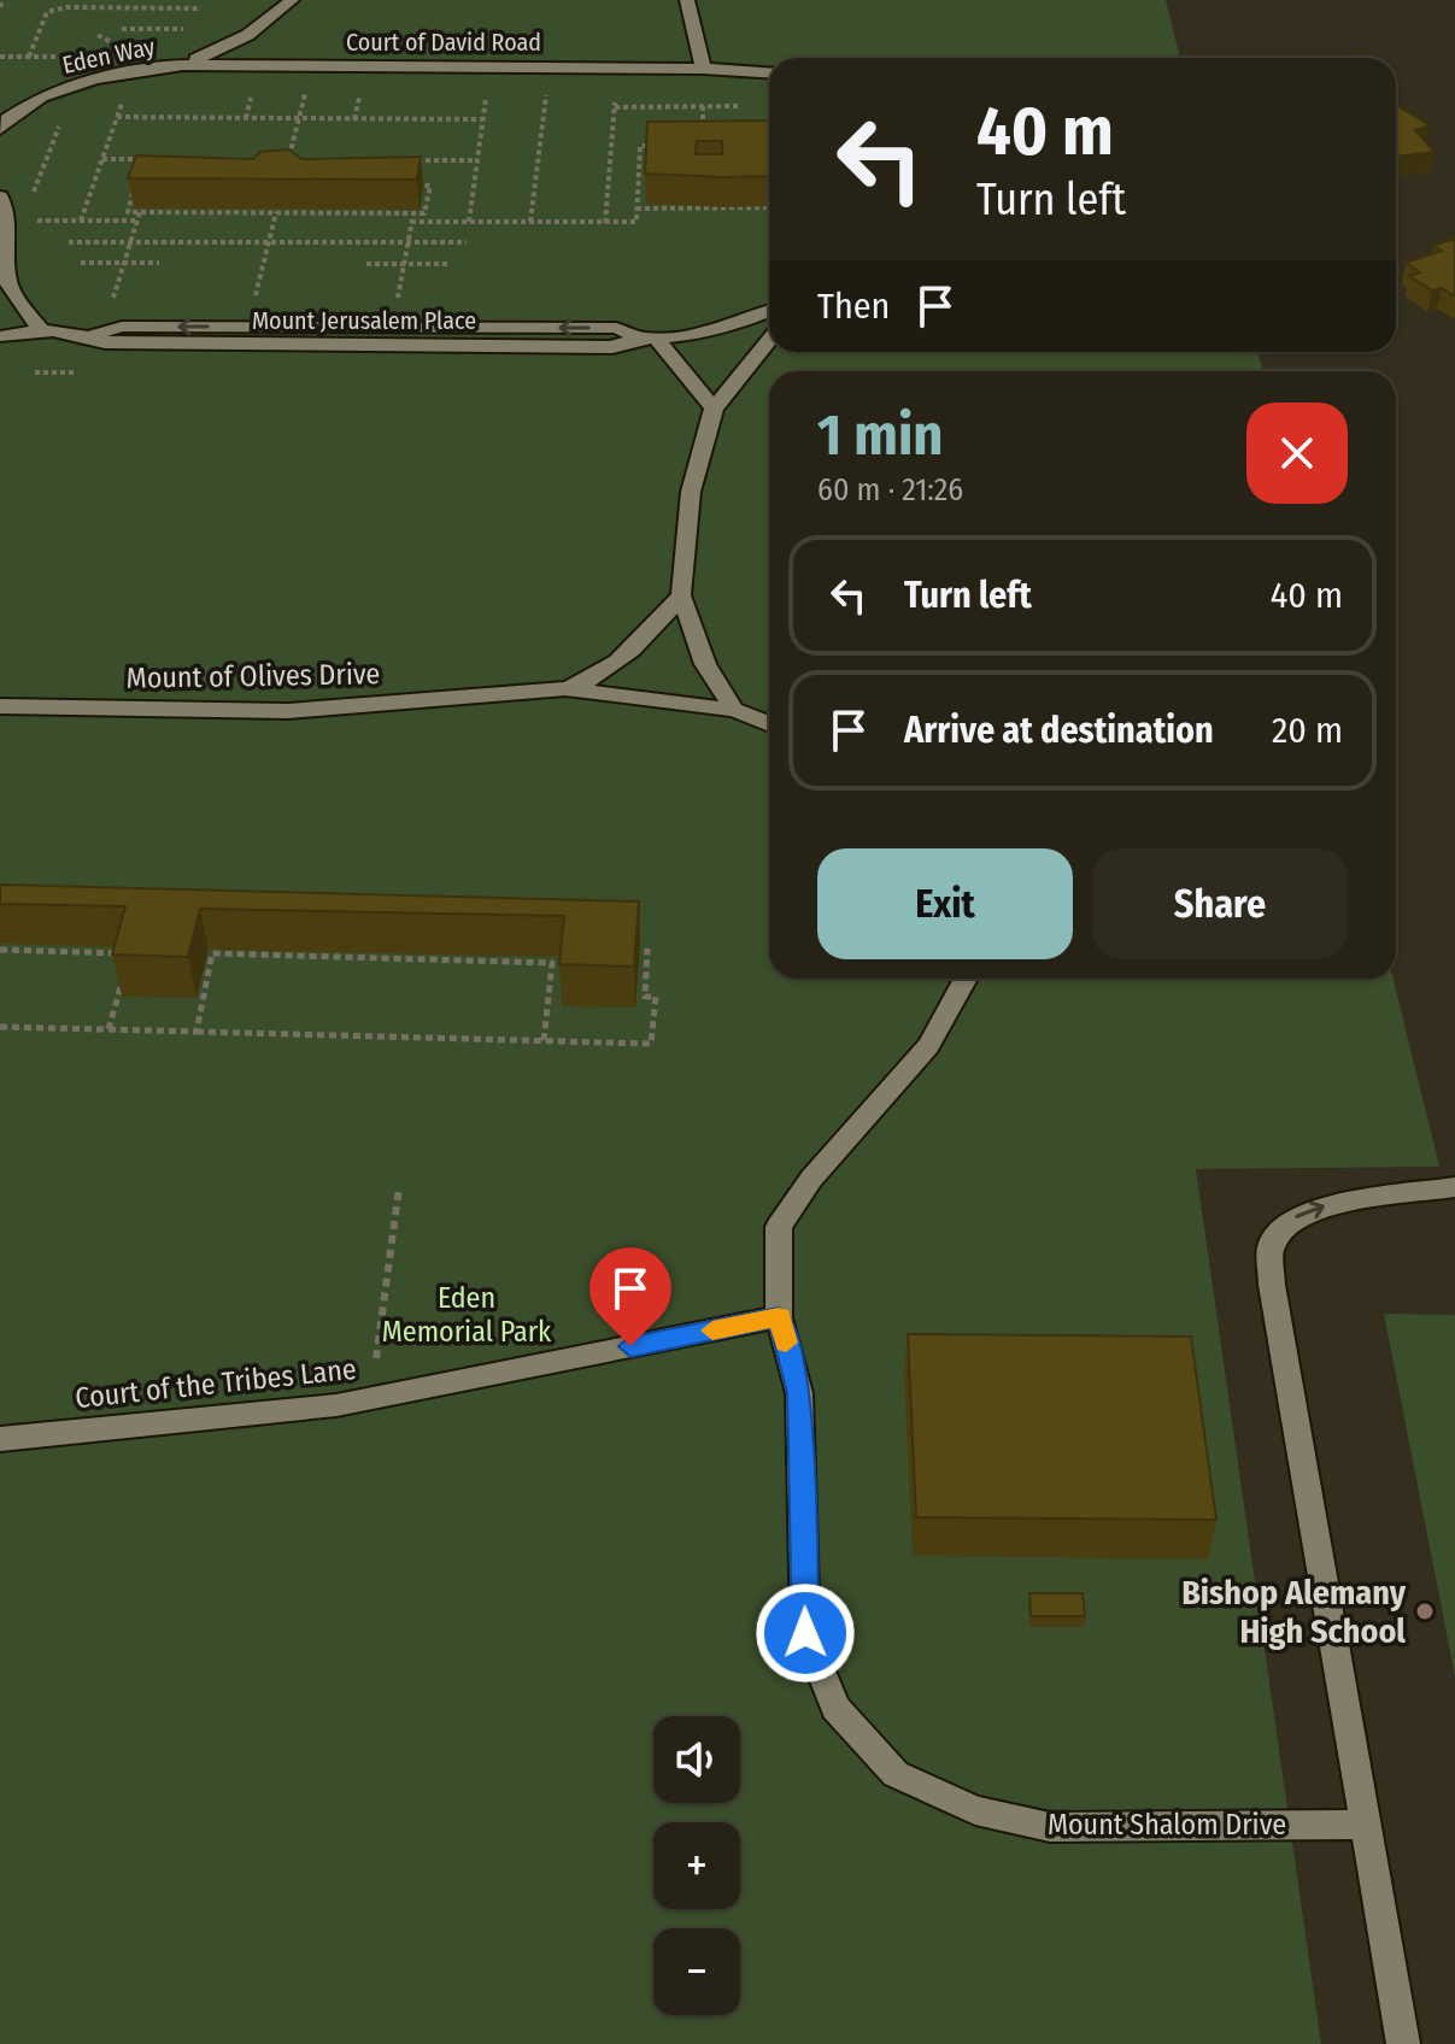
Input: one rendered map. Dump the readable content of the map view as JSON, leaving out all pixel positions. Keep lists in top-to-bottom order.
{
  "streets": {
    "street": [
      "Court of David Road",
      "Eden Way",
      "Mount Jerusalem Place",
      "Mount of Olives Drive",
      "Court of the Tribes Lane",
      "Mount Shalom Drive"
    ]
  },
  "crossings": [
    ["Court of David Road", "Eden Way"],
    ["Court of the Tribes Lane", "Mount Shalom Drive"]
  ],
  "parks": ["Eden Memorial Park"],
  "places": ["Bishop Alemany High School"],
  "page": {
    "turn": ["40 m", "Turn left"],
    "then": "Then",
    "heading": ["1 min", "60 m · 21:26"],
    "list": [
      {
        "name": "Turn left",
        "value": "40 m"
      },
      {
        "name": "Arrive at destination",
        "value": "20 m"
      }
    ],
    "buttons": ["Exit", "Share"],
    "map_buttons": ["+", "−"]
  }
}
